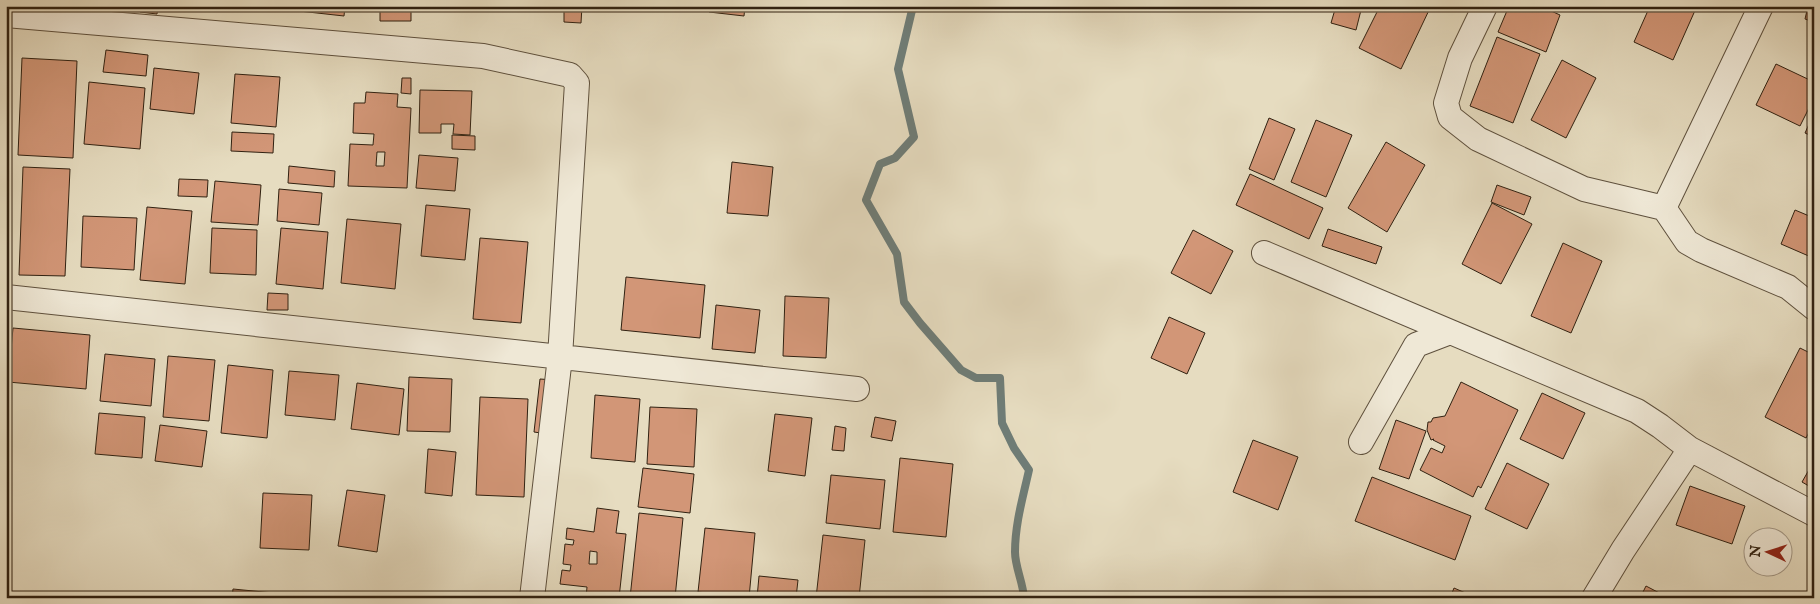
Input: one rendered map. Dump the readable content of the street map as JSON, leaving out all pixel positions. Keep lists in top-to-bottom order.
{
  "north": "left"
}
